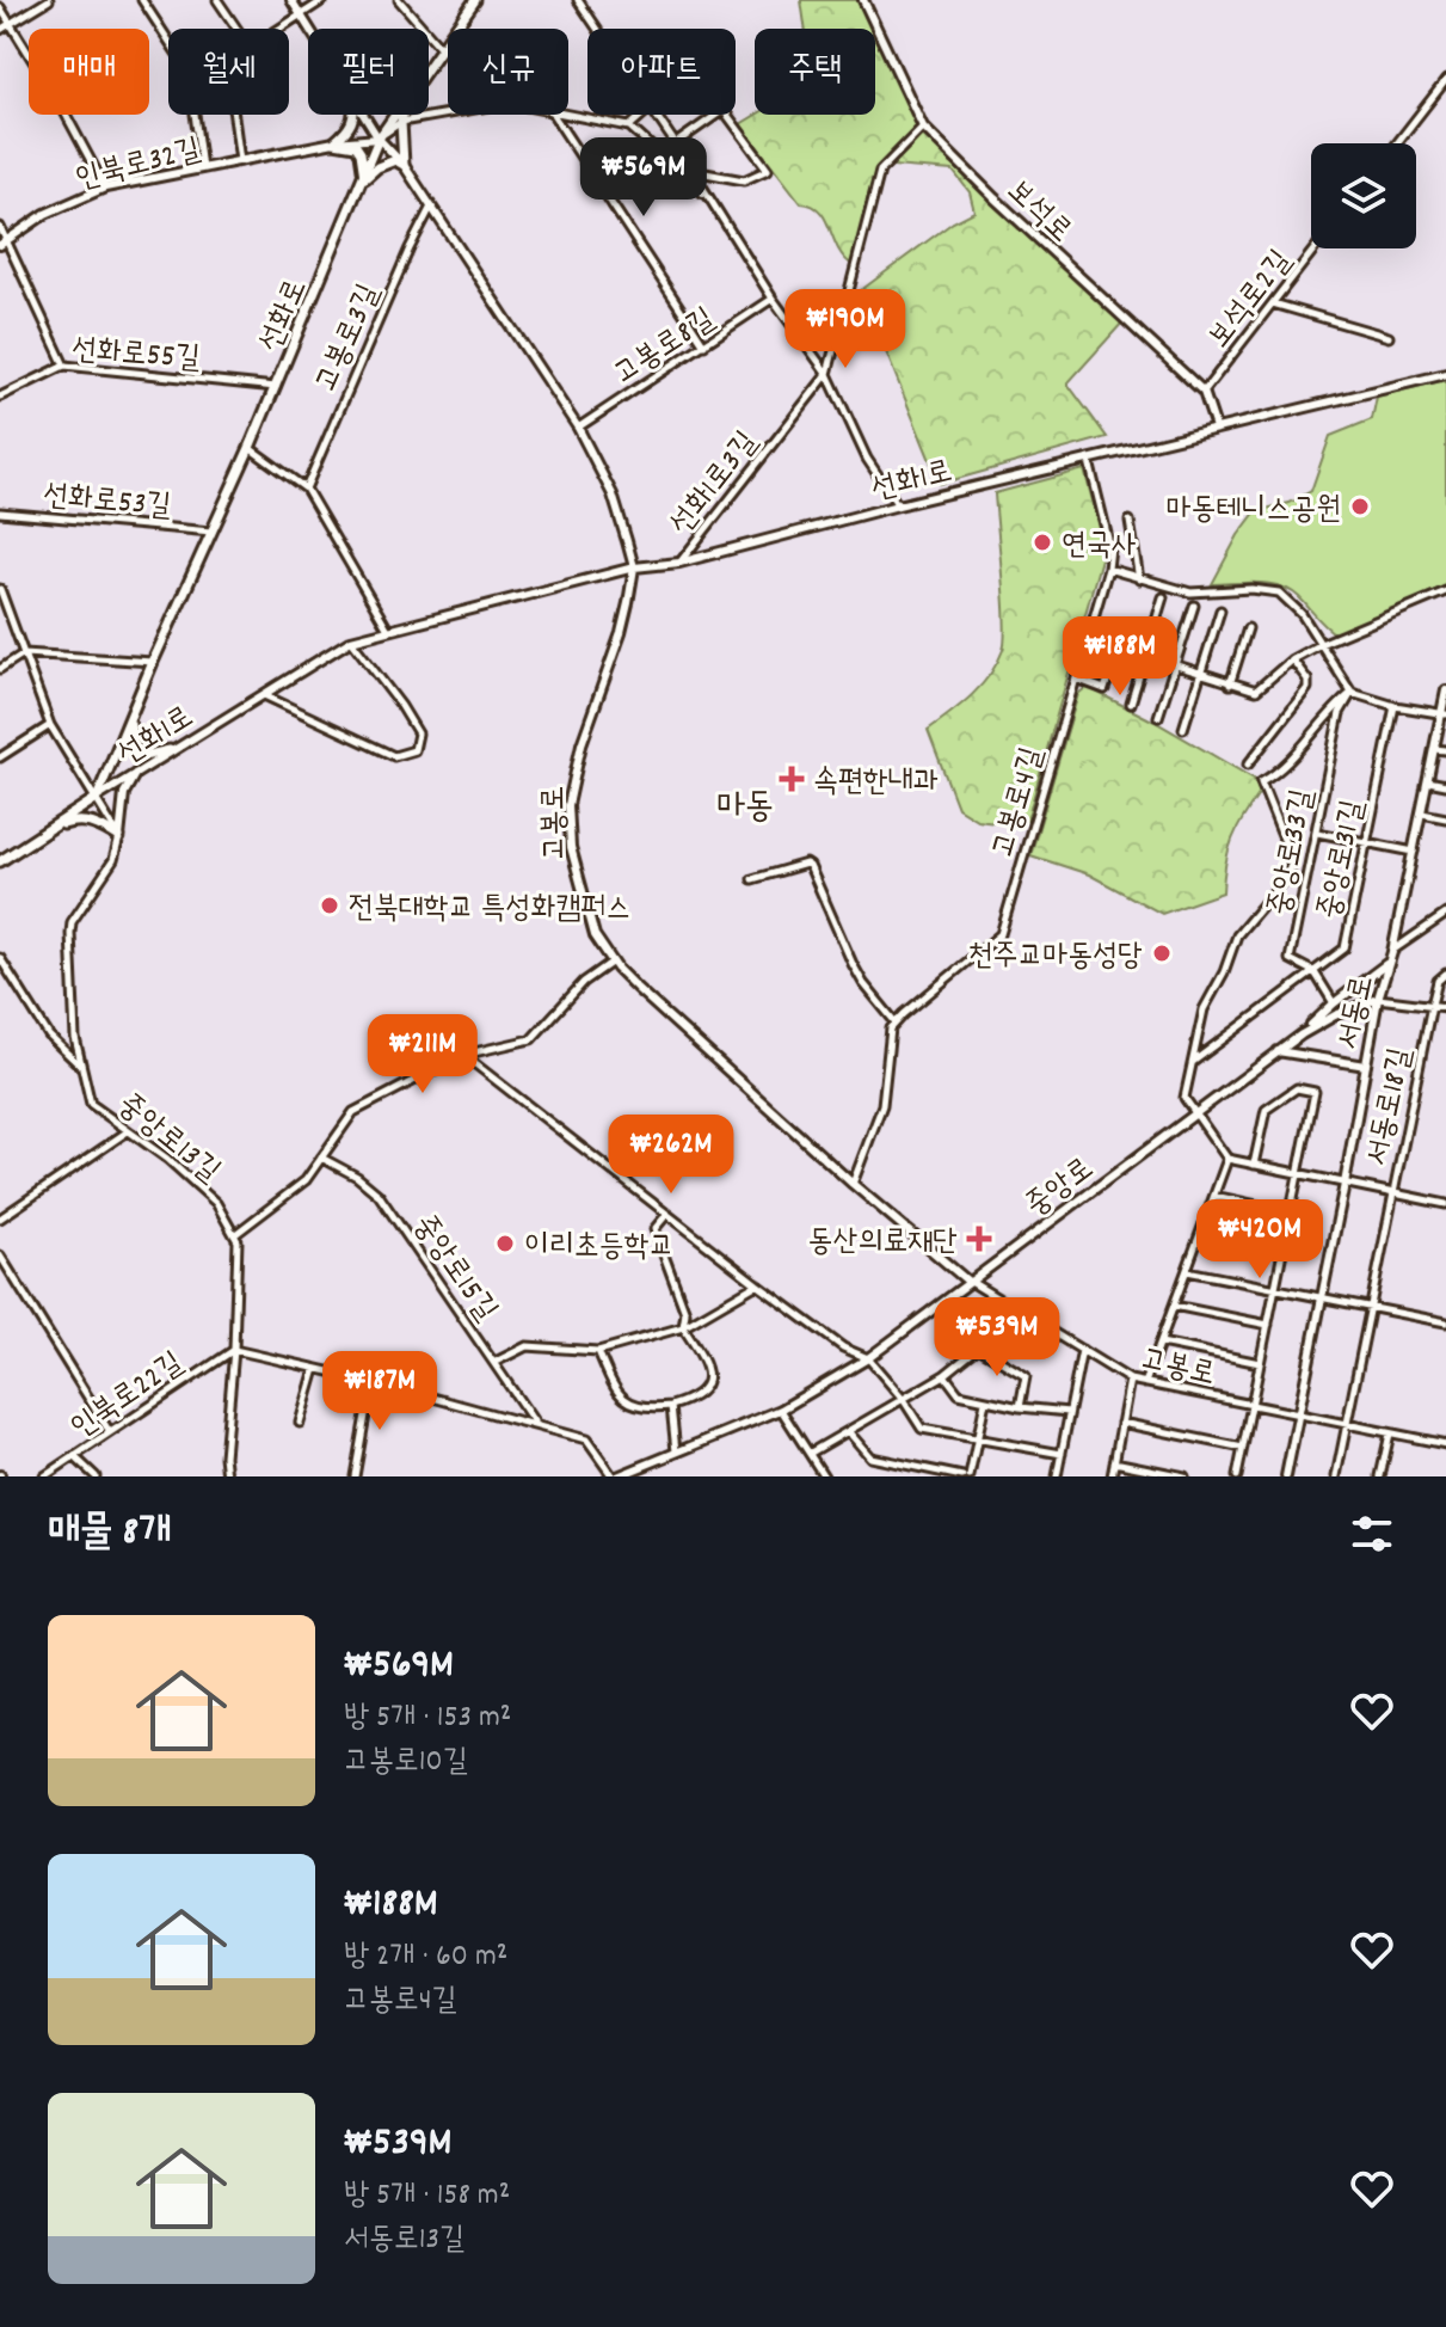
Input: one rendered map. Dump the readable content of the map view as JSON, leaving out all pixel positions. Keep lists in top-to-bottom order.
{
  "streets": {
    "main road": ["선화로"],
    "street": [
      "인북로32길",
      "보석로",
      "보석로2길",
      "고봉로3길",
      "고봉로8길",
      "선화로55길",
      "선화1로",
      "선화1로3길",
      "선화로53길",
      "고봉로4길",
      "고봉로",
      "중앙로33길",
      "중앙로31길",
      "서동로",
      "서동로18길",
      "중앙로13길",
      "중앙로",
      "중앙로15길",
      "인북로22길"
    ]
  },
  "crossings": [
    ["인북로32길", "선화로"],
    ["인북로32길", "고봉로"],
    ["보석로", "보석로2길"],
    ["보석로", "선화1로"],
    ["보석로", "선화1로3길"],
    ["선화로", "선화로55길"],
    ["선화로", "선화1로"],
    ["선화로", "선화로53길"],
    ["선화로", "고봉로"],
    ["고봉로3길", "고봉로"],
    ["고봉로8길", "고봉로"],
    ["선화1로", "선화1로3길"],
    ["선화1로", "고봉로4길"],
    ["선화1로", "고봉로"],
    ["고봉로", "서동로"],
    ["고봉로", "중앙로"],
    ["중앙로33길", "중앙로31길"],
    ["서동로", "중앙로"]
  ],
  "districts": ["마동"],
  "places": {
    "other": [
      "마동테니스공원",
      "연국사",
      "전북대학교 특성화캠퍼스",
      "천주교마동성당",
      "이리초등학교"
    ],
    "health": ["속편한내과", "동산의료재단"]
  },
  "page": {
    "chip": [
      "매매",
      "월세",
      "필터",
      "신규",
      "아파트",
      "주택"
    ],
    "price": [
      "₩569M",
      "₩190M",
      "₩188M",
      "₩211M",
      "₩262M",
      "₩420M",
      "₩539M",
      "₩187M"
    ],
    "heading": "매물 8개",
    "list": [
      {
        "name": "₩569M",
        "note": "방 5개 · 153 m² · 고봉로10길"
      },
      {
        "name": "₩188M",
        "note": "방 2개 · 60 m² · 고봉로4길"
      },
      {
        "name": "₩539M",
        "note": "방 5개 · 158 m² · 서동로13길"
      }
    ]
  }
}
